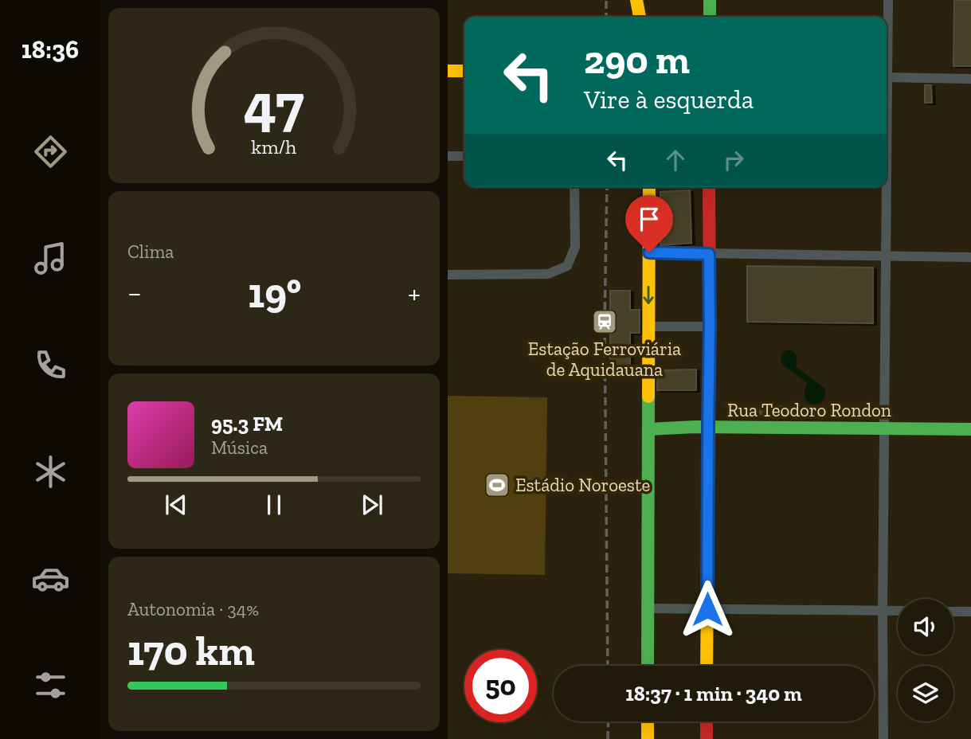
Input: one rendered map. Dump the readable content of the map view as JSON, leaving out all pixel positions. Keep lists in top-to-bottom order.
{
  "streets": {
    "main road": ["Rua Teodoro Rondon"]
  },
  "places": {
    "station": ["Estação Ferroviária de Aquidauana"],
    "sports": ["Estádio Noroeste"]
  },
  "page": {
    "tabs": "18:36",
    "turn": ["290 m", "Vire à esquerda"],
    "tile": [
      "Clima",
      ["Autonomia · 34%", "170 km"]
    ],
    "heat": ["−", "19°", "+"],
    "song": ["95.3 FM", "Música"],
    "limit": "50",
    "trip": "18:37 · 1 min · 340 m",
    "gauge": ["47", "km/h"]
  }
}
